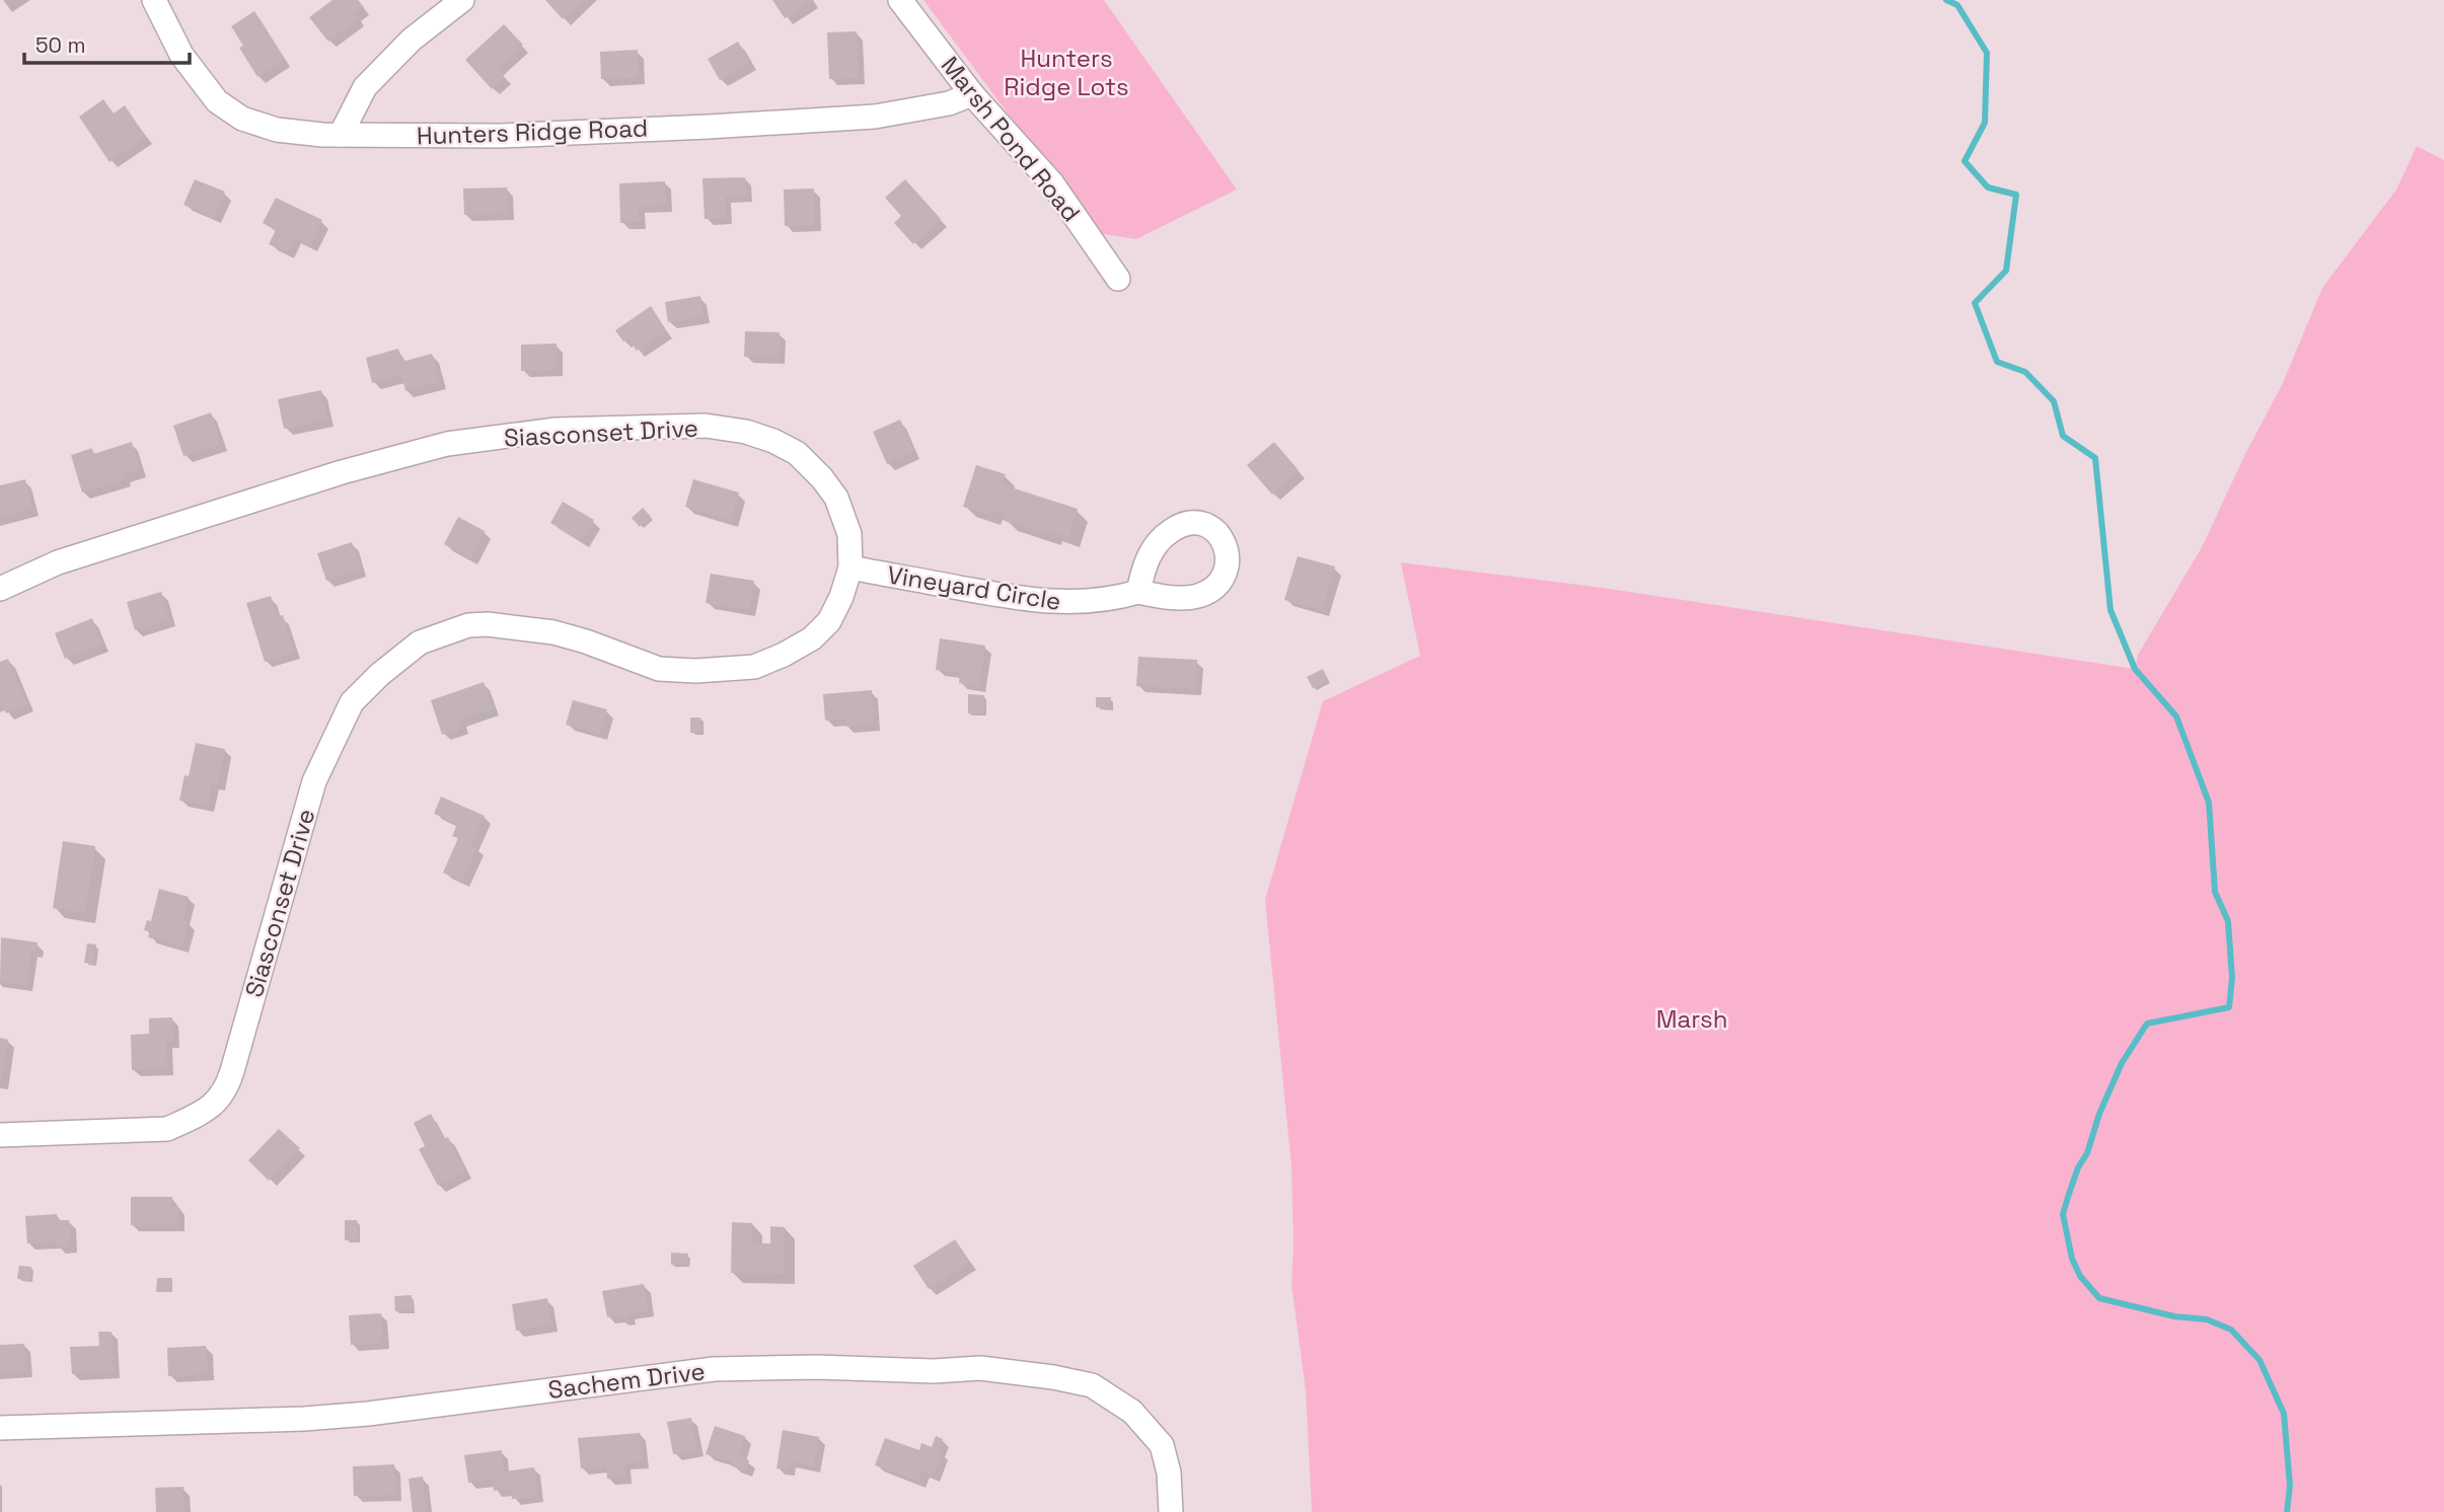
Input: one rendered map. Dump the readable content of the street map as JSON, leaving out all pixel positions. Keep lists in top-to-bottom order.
{
  "streets": {
    "street": [
      "Hunters Ridge Road",
      "Marsh Pond Road",
      "Siasconset Drive",
      "Vineyard Circle",
      "Sachem Drive"
    ]
  },
  "crossings": [
    ["Hunters Ridge Road", "Marsh Pond Road"],
    ["Siasconset Drive", "Vineyard Circle"]
  ],
  "parks": ["Hunters Ridge Lots", "Marsh"],
  "scale_bar": "50 m"
}
